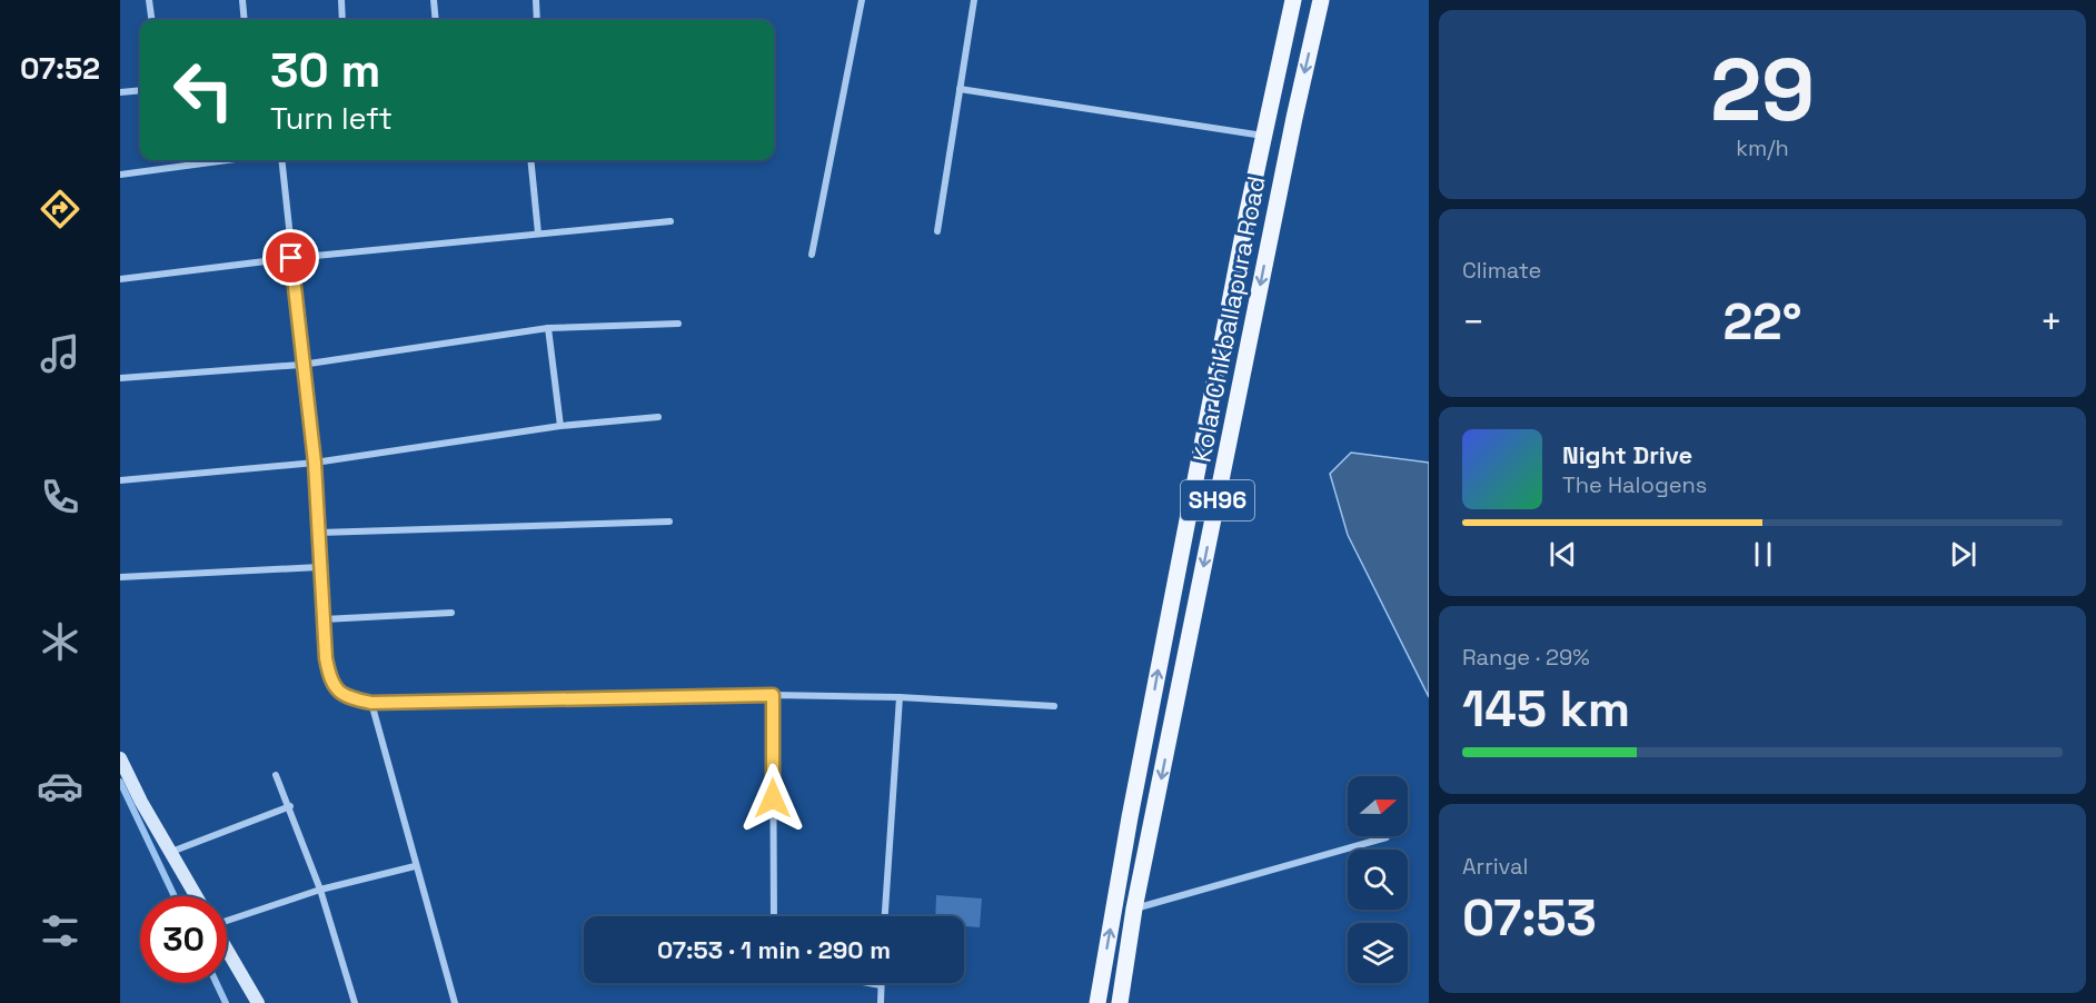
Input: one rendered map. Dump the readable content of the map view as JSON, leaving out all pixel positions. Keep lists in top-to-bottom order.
{
  "streets": {
    "main road": ["Kolar Chikballapura Road", "SH96"]
  },
  "north": "right",
  "page": {
    "tabs": "07:52",
    "tile": [
      ["29", "km/h"],
      "Climate",
      ["Range · 29%", "145 km"],
      ["Arrival", "07:53"]
    ],
    "turn": ["30 m", "Turn left"],
    "heat": ["−", "22°", "+"],
    "song": ["Night Drive", "The Halogens"],
    "limit": "30",
    "trip": "07:53 · 1 min · 290 m"
  }
}
